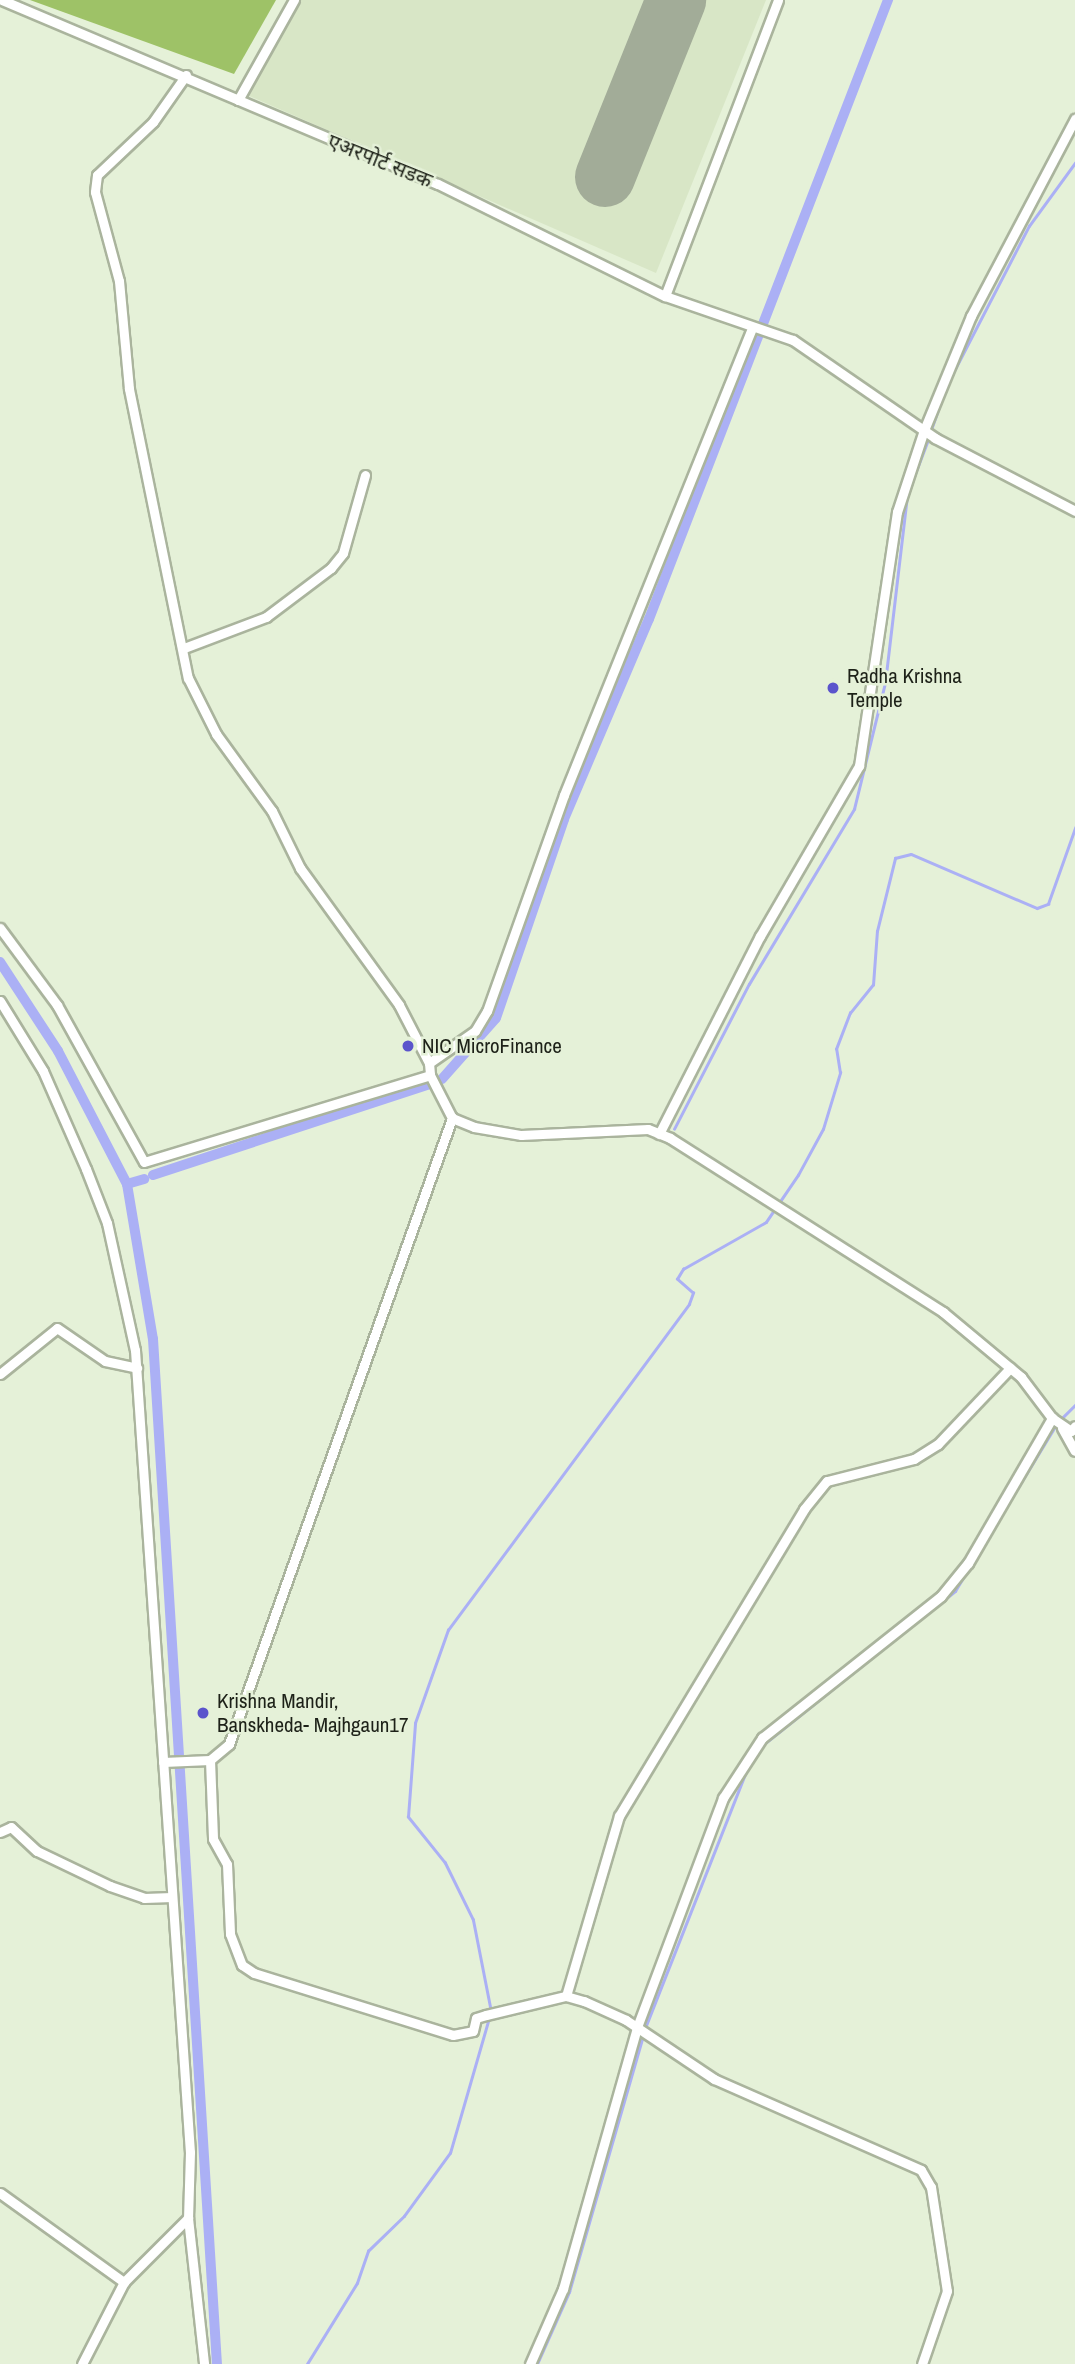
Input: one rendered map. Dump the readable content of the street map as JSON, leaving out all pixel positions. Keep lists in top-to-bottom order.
{
  "streets": {
    "street": ["एअरपोर्ट सडक"]
  },
  "places": ["Radha Krishna Temple", "NIC MicroFinance", "Krishna Mandir, Banskheda- Majhgaun17"]
}
